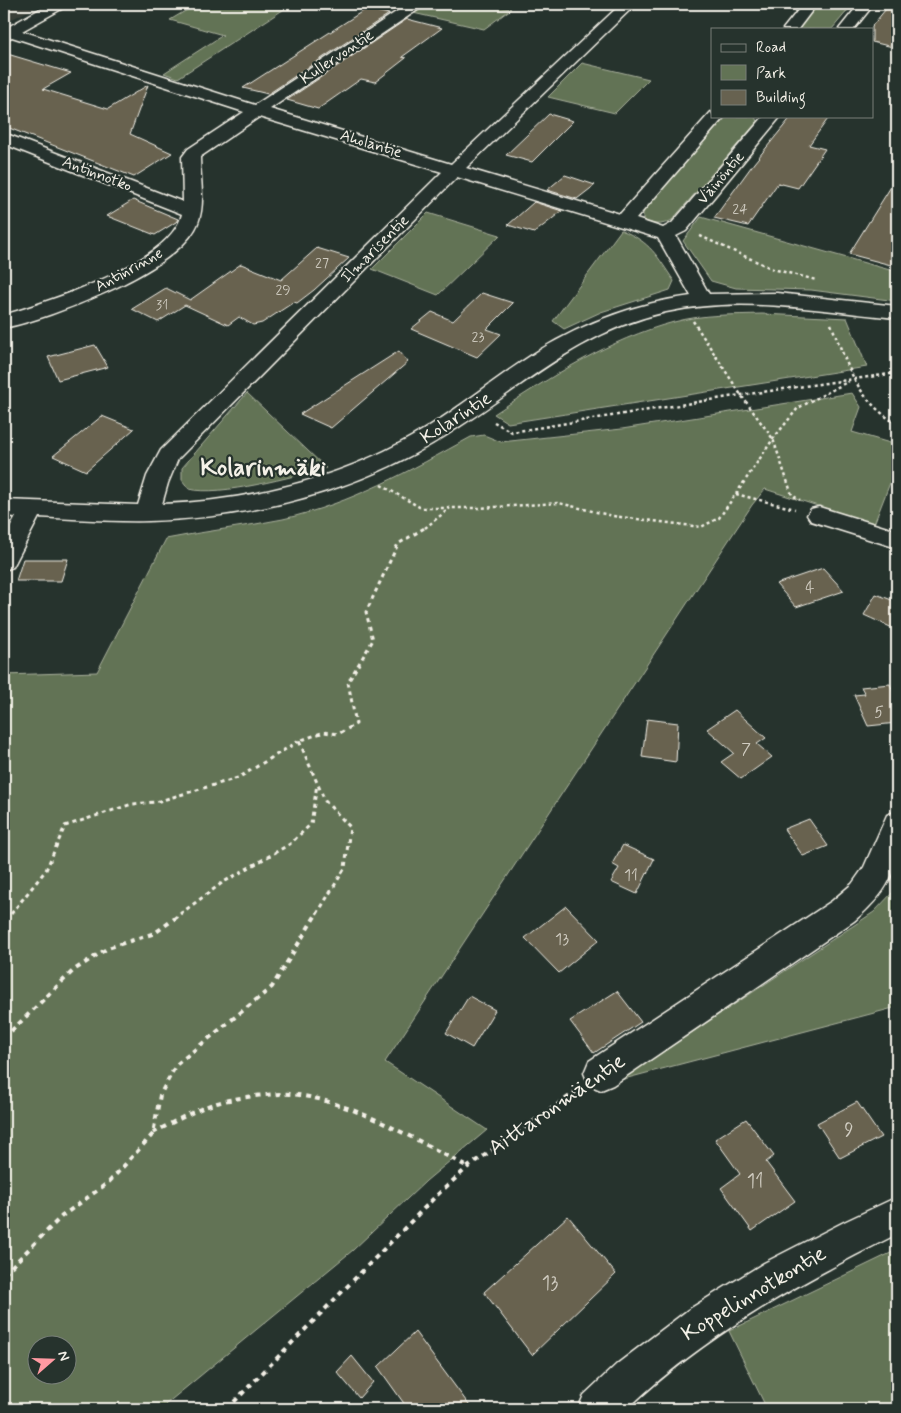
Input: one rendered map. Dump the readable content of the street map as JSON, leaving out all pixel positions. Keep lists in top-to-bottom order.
{
  "streets": {
    "street": [
      "Kullervontie",
      "Aholantie",
      "Antinnotko",
      "Väinöntie",
      "Ilmarisentie",
      "Antinrinne",
      "Kolarintie",
      "Aittaronmäentie",
      "Koppelinnotkontie"
    ]
  },
  "crossings": [
    ["Kullervontie", "Aholantie"],
    ["Kullervontie", "Antinrinne"],
    ["Aholantie", "Väinöntie"],
    ["Aholantie", "Ilmarisentie"],
    ["Aholantie", "Antinrinne"],
    ["Antinnotko", "Antinrinne"],
    ["Ilmarisentie", "Kolarintie"]
  ],
  "districts": ["Kolarinmäki"],
  "house_numbers": [
    "24",
    "27",
    "29",
    "31",
    "23",
    "4",
    "5",
    "7",
    "11",
    "13",
    "9",
    "11",
    "13"
  ],
  "legend": ["Road", "Park", "Building"],
  "north": "right"
}
